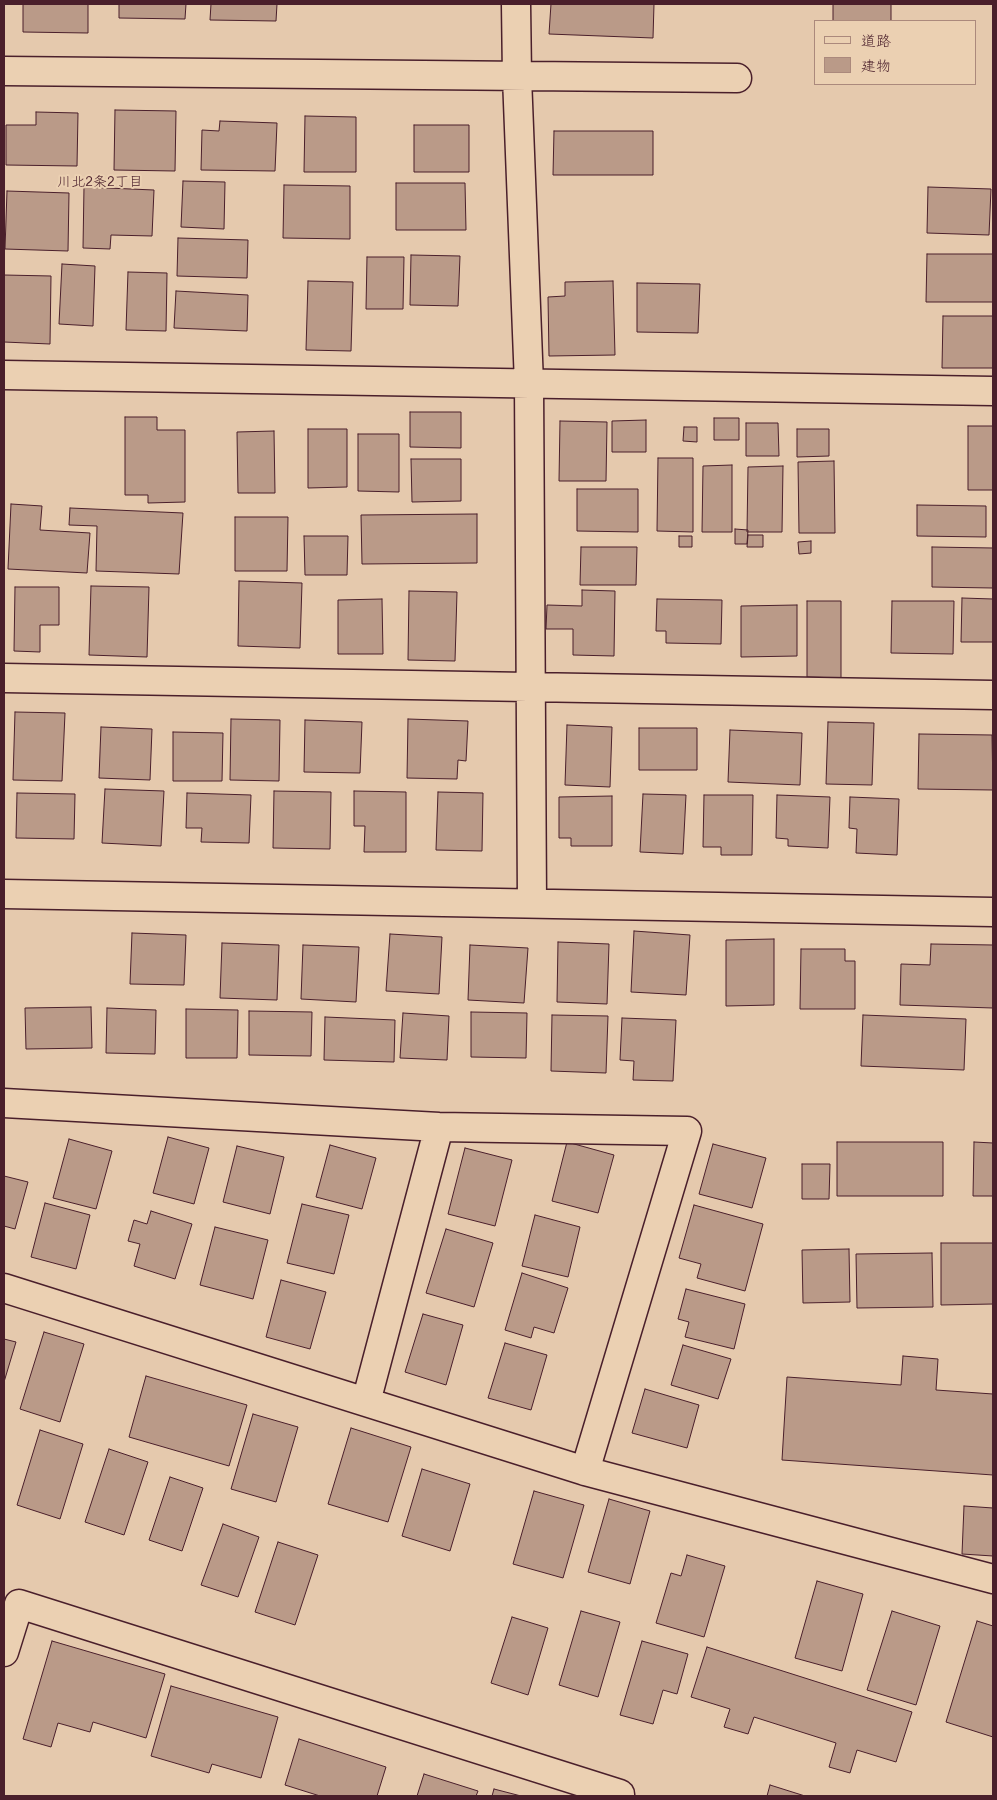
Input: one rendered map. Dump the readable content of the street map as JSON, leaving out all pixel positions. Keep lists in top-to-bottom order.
{
  "districts": ["川北2条2丁目"],
  "legend": ["道路", "建物"]
}
